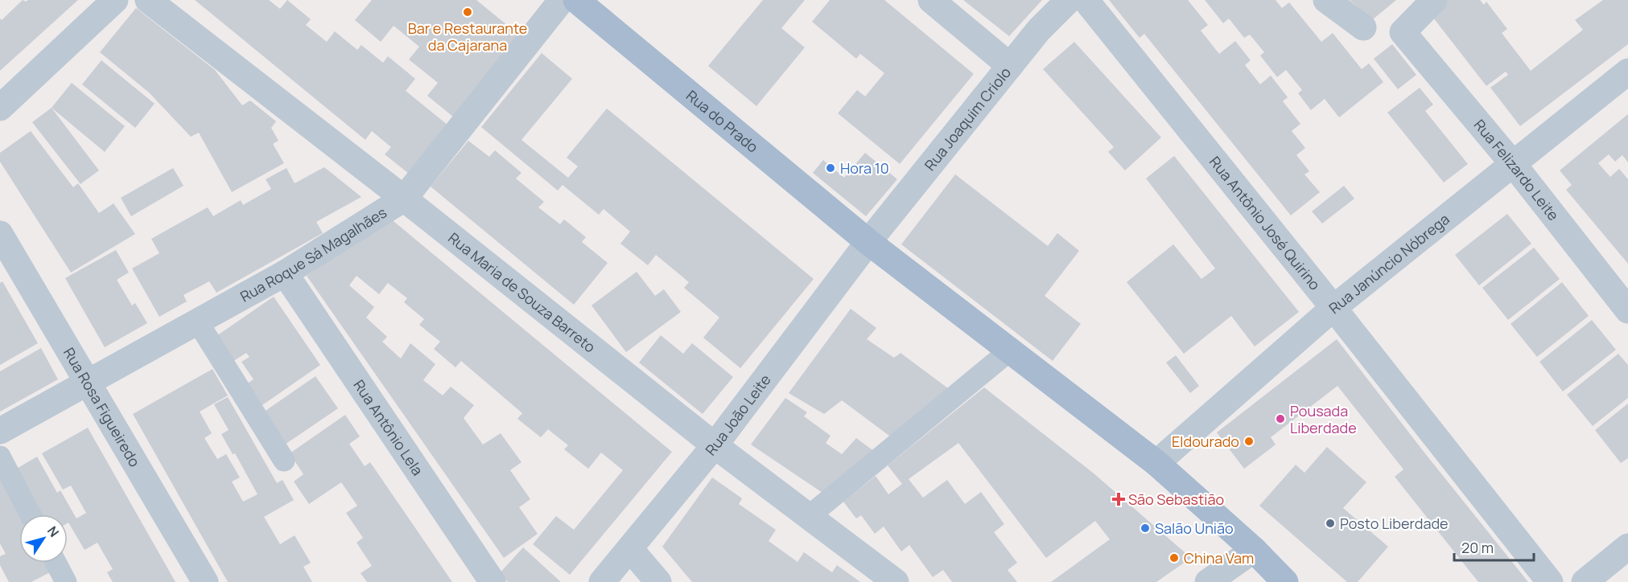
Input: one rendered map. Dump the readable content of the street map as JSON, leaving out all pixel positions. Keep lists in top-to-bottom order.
{
  "streets": {
    "main road": ["Rua do Prado"],
    "street": [
      "Rua Joaquim Criolo",
      "Rua Felizardo Leite",
      "Rua Antônio José Quirino",
      "Rua Roque Sá Magalhães",
      "Rua Janúncio Nóbrega",
      "Rua Maria de Souza Barreto",
      "Rua Rosa Figueiredo",
      "Rua João Leite",
      "Rua Antônio Lela"
    ]
  },
  "crossings": [
    ["Rua Joaquim Criolo", "Rua do Prado"],
    ["Rua Joaquim Criolo", "Rua João Leite"],
    ["Rua do Prado", "Rua Janúncio Nóbrega"],
    ["Rua do Prado", "Rua João Leite"],
    ["Rua Felizardo Leite", "Rua Janúncio Nóbrega"],
    ["Rua Antônio José Quirino", "Rua Janúncio Nóbrega"],
    ["Rua Roque Sá Magalhães", "Rua Maria de Souza Barreto"],
    ["Rua Roque Sá Magalhães", "Rua Rosa Figueiredo"],
    ["Rua Roque Sá Magalhães", "Rua Antônio Lela"],
    ["Rua Maria de Souza Barreto", "Rua João Leite"]
  ],
  "places": {
    "other": [
      "Bar e Restaurante da Cajarana",
      "Hora 10",
      "Pousada Liberdade",
      "Eldourado",
      "Posto Liberdade",
      "Salão União",
      "China Vam"
    ],
    "health": ["São Sebastião"]
  },
  "scale_bar": "20 m",
  "north": "top right"
}
